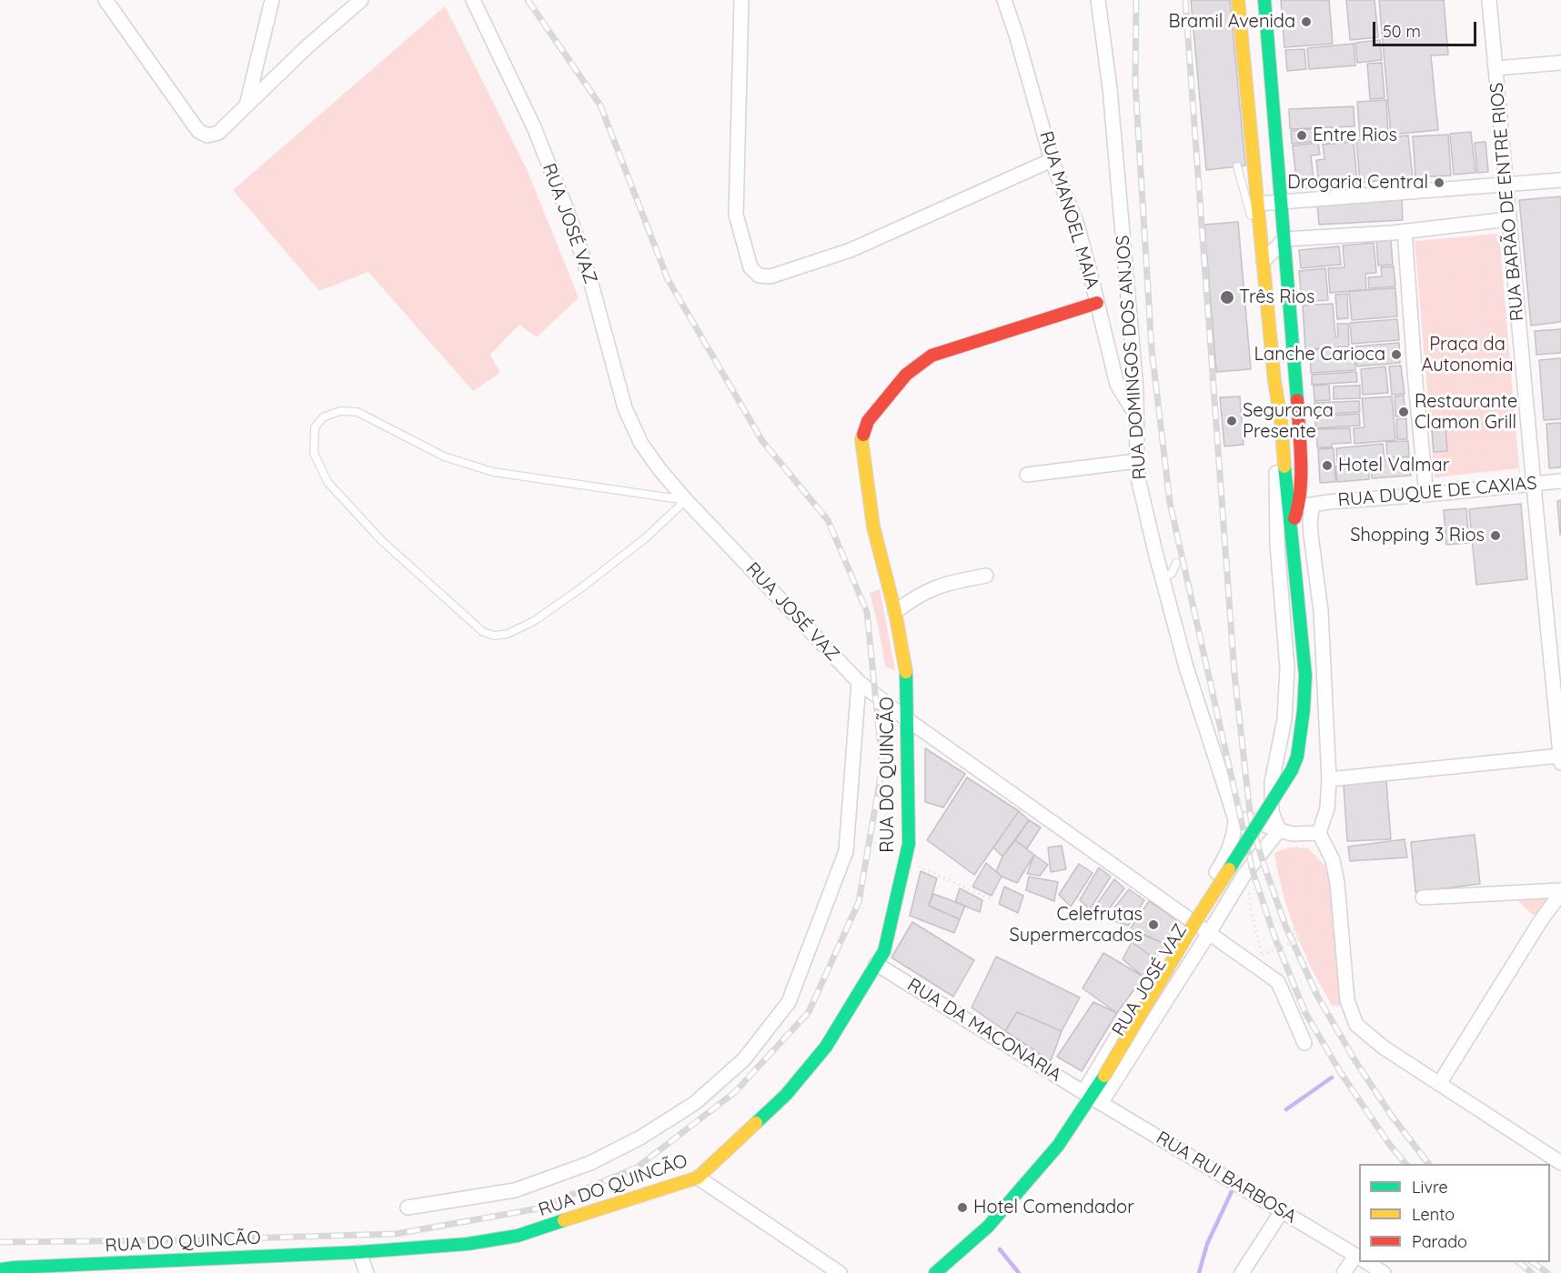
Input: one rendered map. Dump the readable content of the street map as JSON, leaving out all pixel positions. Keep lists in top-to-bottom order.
{
  "streets": {
    "main road": ["RUA DO QUINCÃO"],
    "street": [
      "RUA BARÃO DE ENTRE RIOS",
      "RUA MANOEL MAIA",
      "RUA JOSÉ VAZ",
      "RUA DOMINGOS DOS ANJOS",
      "RUA DUQUE DE CAXIAS",
      "RUA DA MACONARIA",
      "RUA RUI BARBOSA"
    ]
  },
  "crossings": [
    ["RUA BARÃO DE ENTRE RIOS", "RUA DUQUE DE CAXIAS"],
    ["RUA MANOEL MAIA", "RUA DOMINGOS DOS ANJOS"],
    ["RUA MANOEL MAIA", "RUA DO QUINCÃO"],
    ["RUA JOSÉ VAZ", "RUA DO QUINCÃO"],
    ["RUA JOSÉ VAZ", "RUA DA MACONARIA"],
    ["RUA JOSÉ VAZ", "RUA RUI BARBOSA"],
    ["RUA DO QUINCÃO", "RUA DA MACONARIA"],
    ["RUA DA MACONARIA", "RUA RUI BARBOSA"]
  ],
  "parks": ["Praça da Autonomia"],
  "places": [
    "Bramil Avenida",
    "Entre Rios",
    "Drogaria Central",
    "Três Rios",
    "Lanche Carioca",
    "Restaurante Clamon Grill",
    "Segurança Presente",
    "Hotel Valmar",
    "Shopping 3 Rios",
    "Celefrutas Supermercados",
    "Hotel Comendador"
  ],
  "legend": ["Livre", "Lento", "Parado"],
  "scale_bar": "50 m"
}
